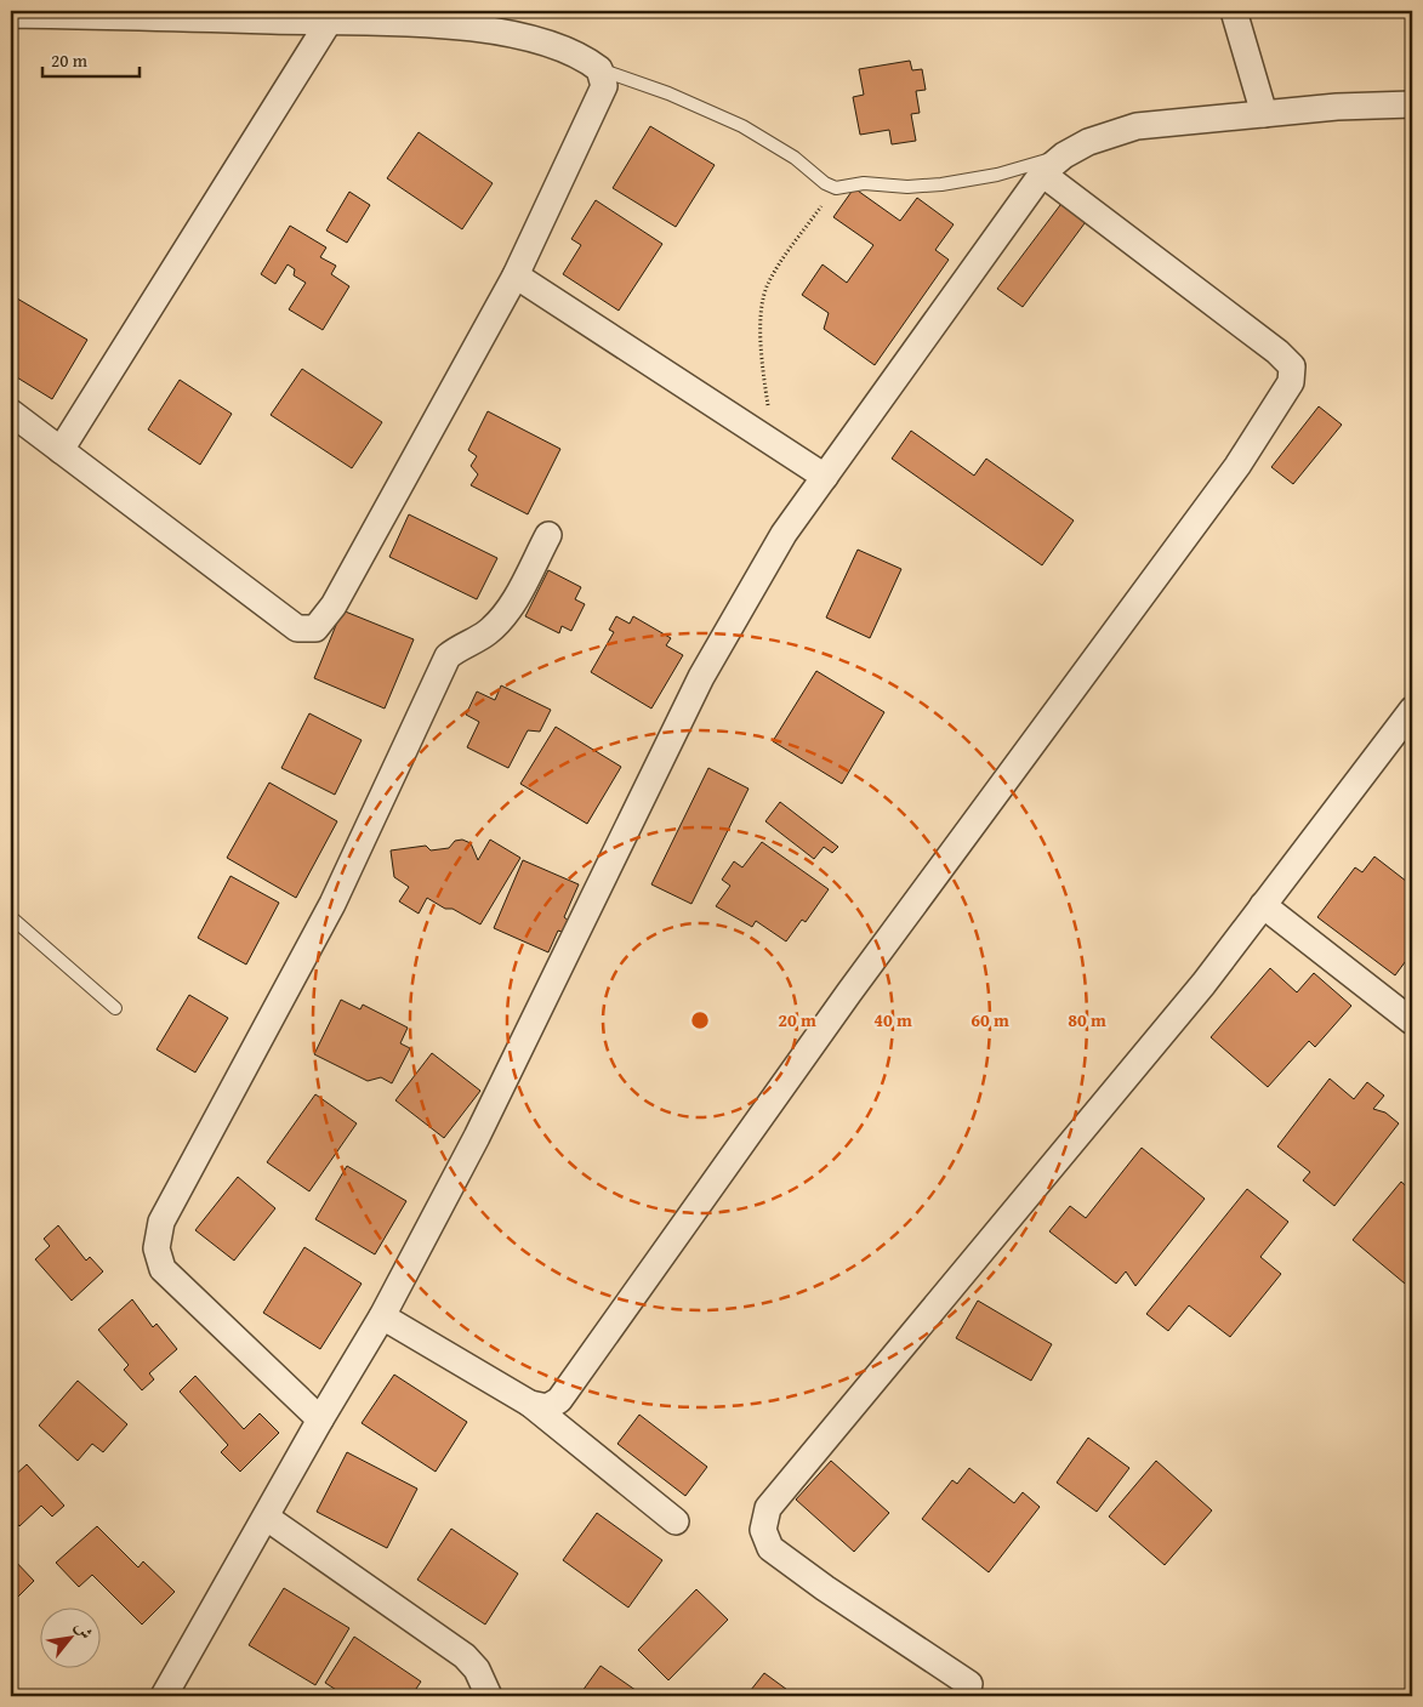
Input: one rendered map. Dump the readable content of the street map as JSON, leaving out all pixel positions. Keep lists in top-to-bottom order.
{
  "scale_bar": "20 m",
  "north": "top right",
  "rings": [
    "20 m",
    "40 m",
    "60 m",
    "80 m"
  ]
}
